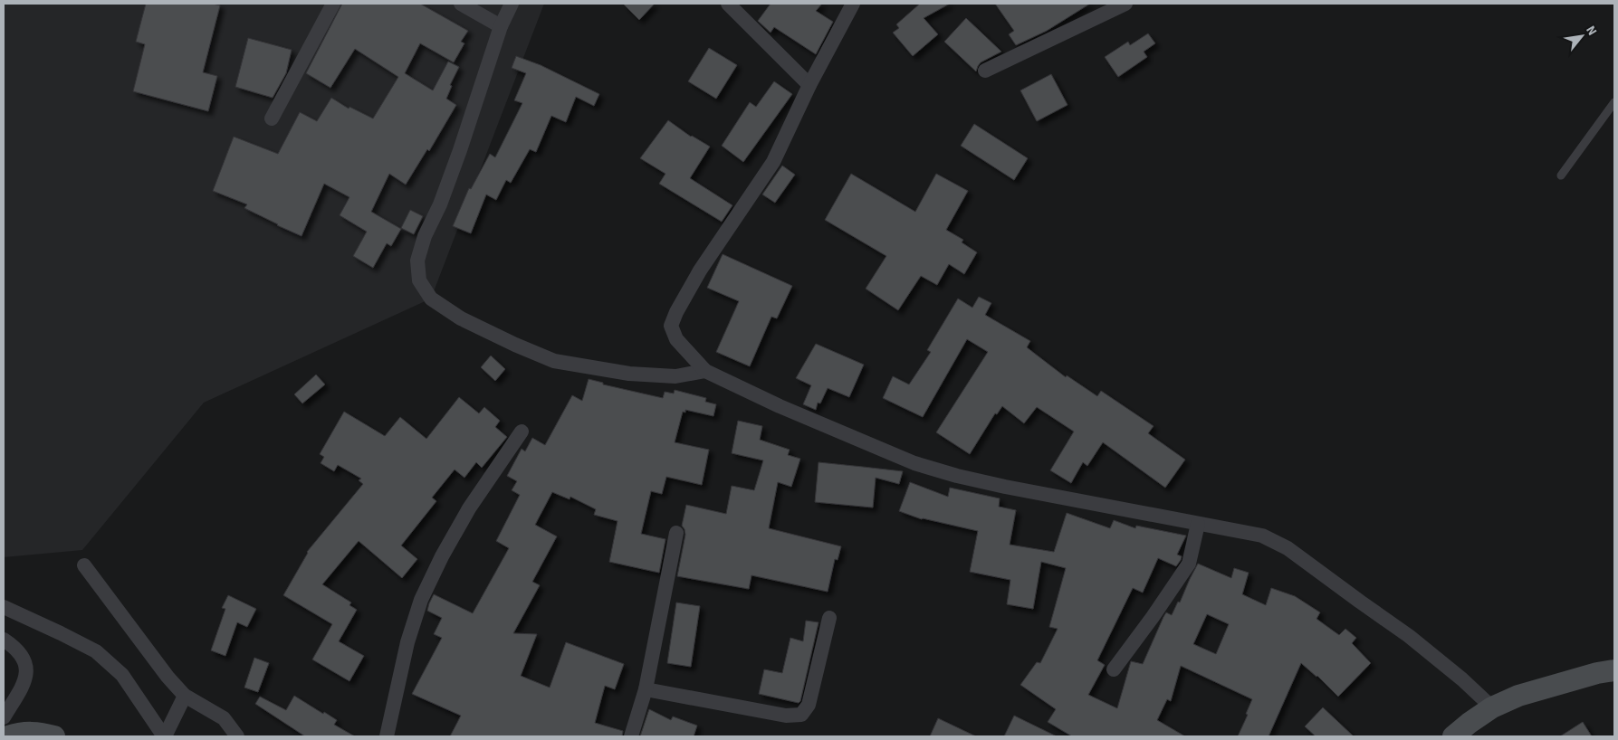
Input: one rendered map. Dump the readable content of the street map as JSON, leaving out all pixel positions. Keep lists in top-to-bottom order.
{
  "north": "top right"
}
